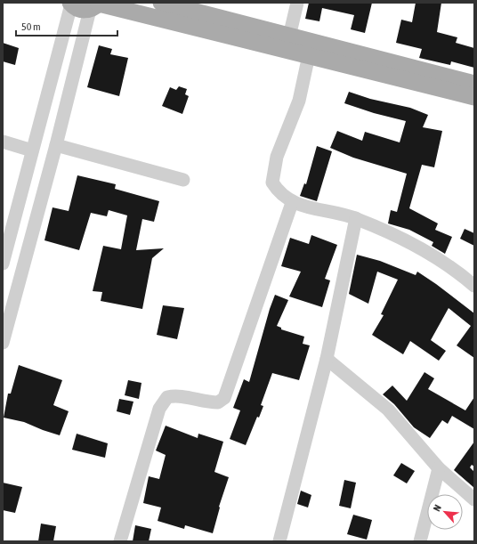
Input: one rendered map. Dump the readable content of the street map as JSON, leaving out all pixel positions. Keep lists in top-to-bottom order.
{
  "scale_bar": "50 m",
  "north": "top left"
}
